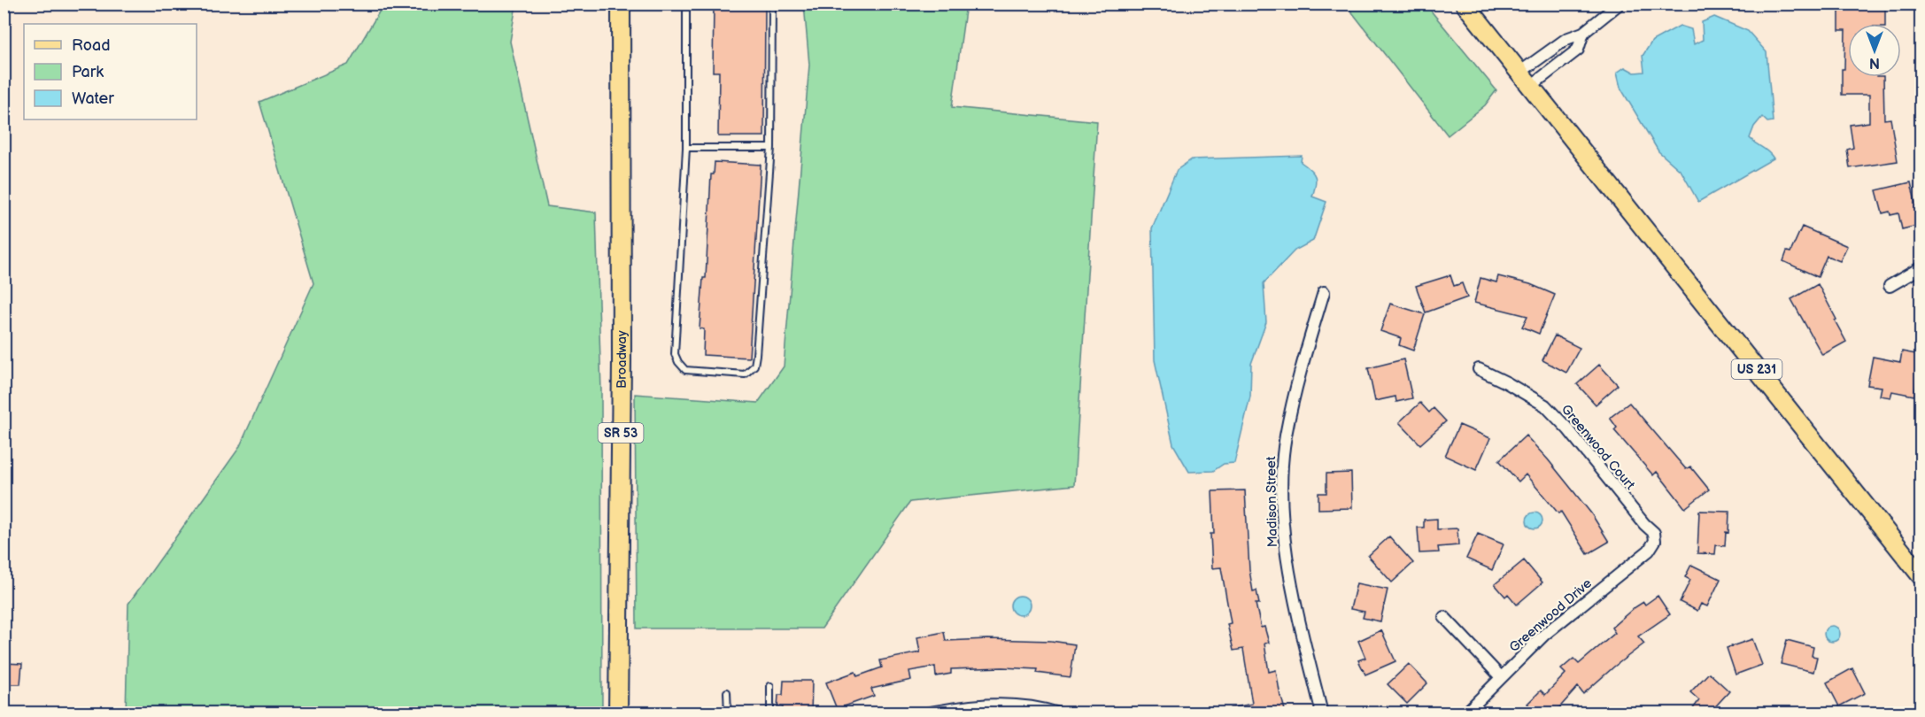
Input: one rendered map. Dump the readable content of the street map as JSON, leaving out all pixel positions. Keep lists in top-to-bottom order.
{
  "streets": {
    "main road": ["Broadway", "US 231", "SR 53"],
    "street": ["Greenwood Court", "Madison Street", "Greenwood Drive"]
  },
  "crossings": [
    ["Greenwood Court", "Greenwood Drive"]
  ],
  "legend": ["Road", "Park", "Water"],
  "north": "bottom"
}
